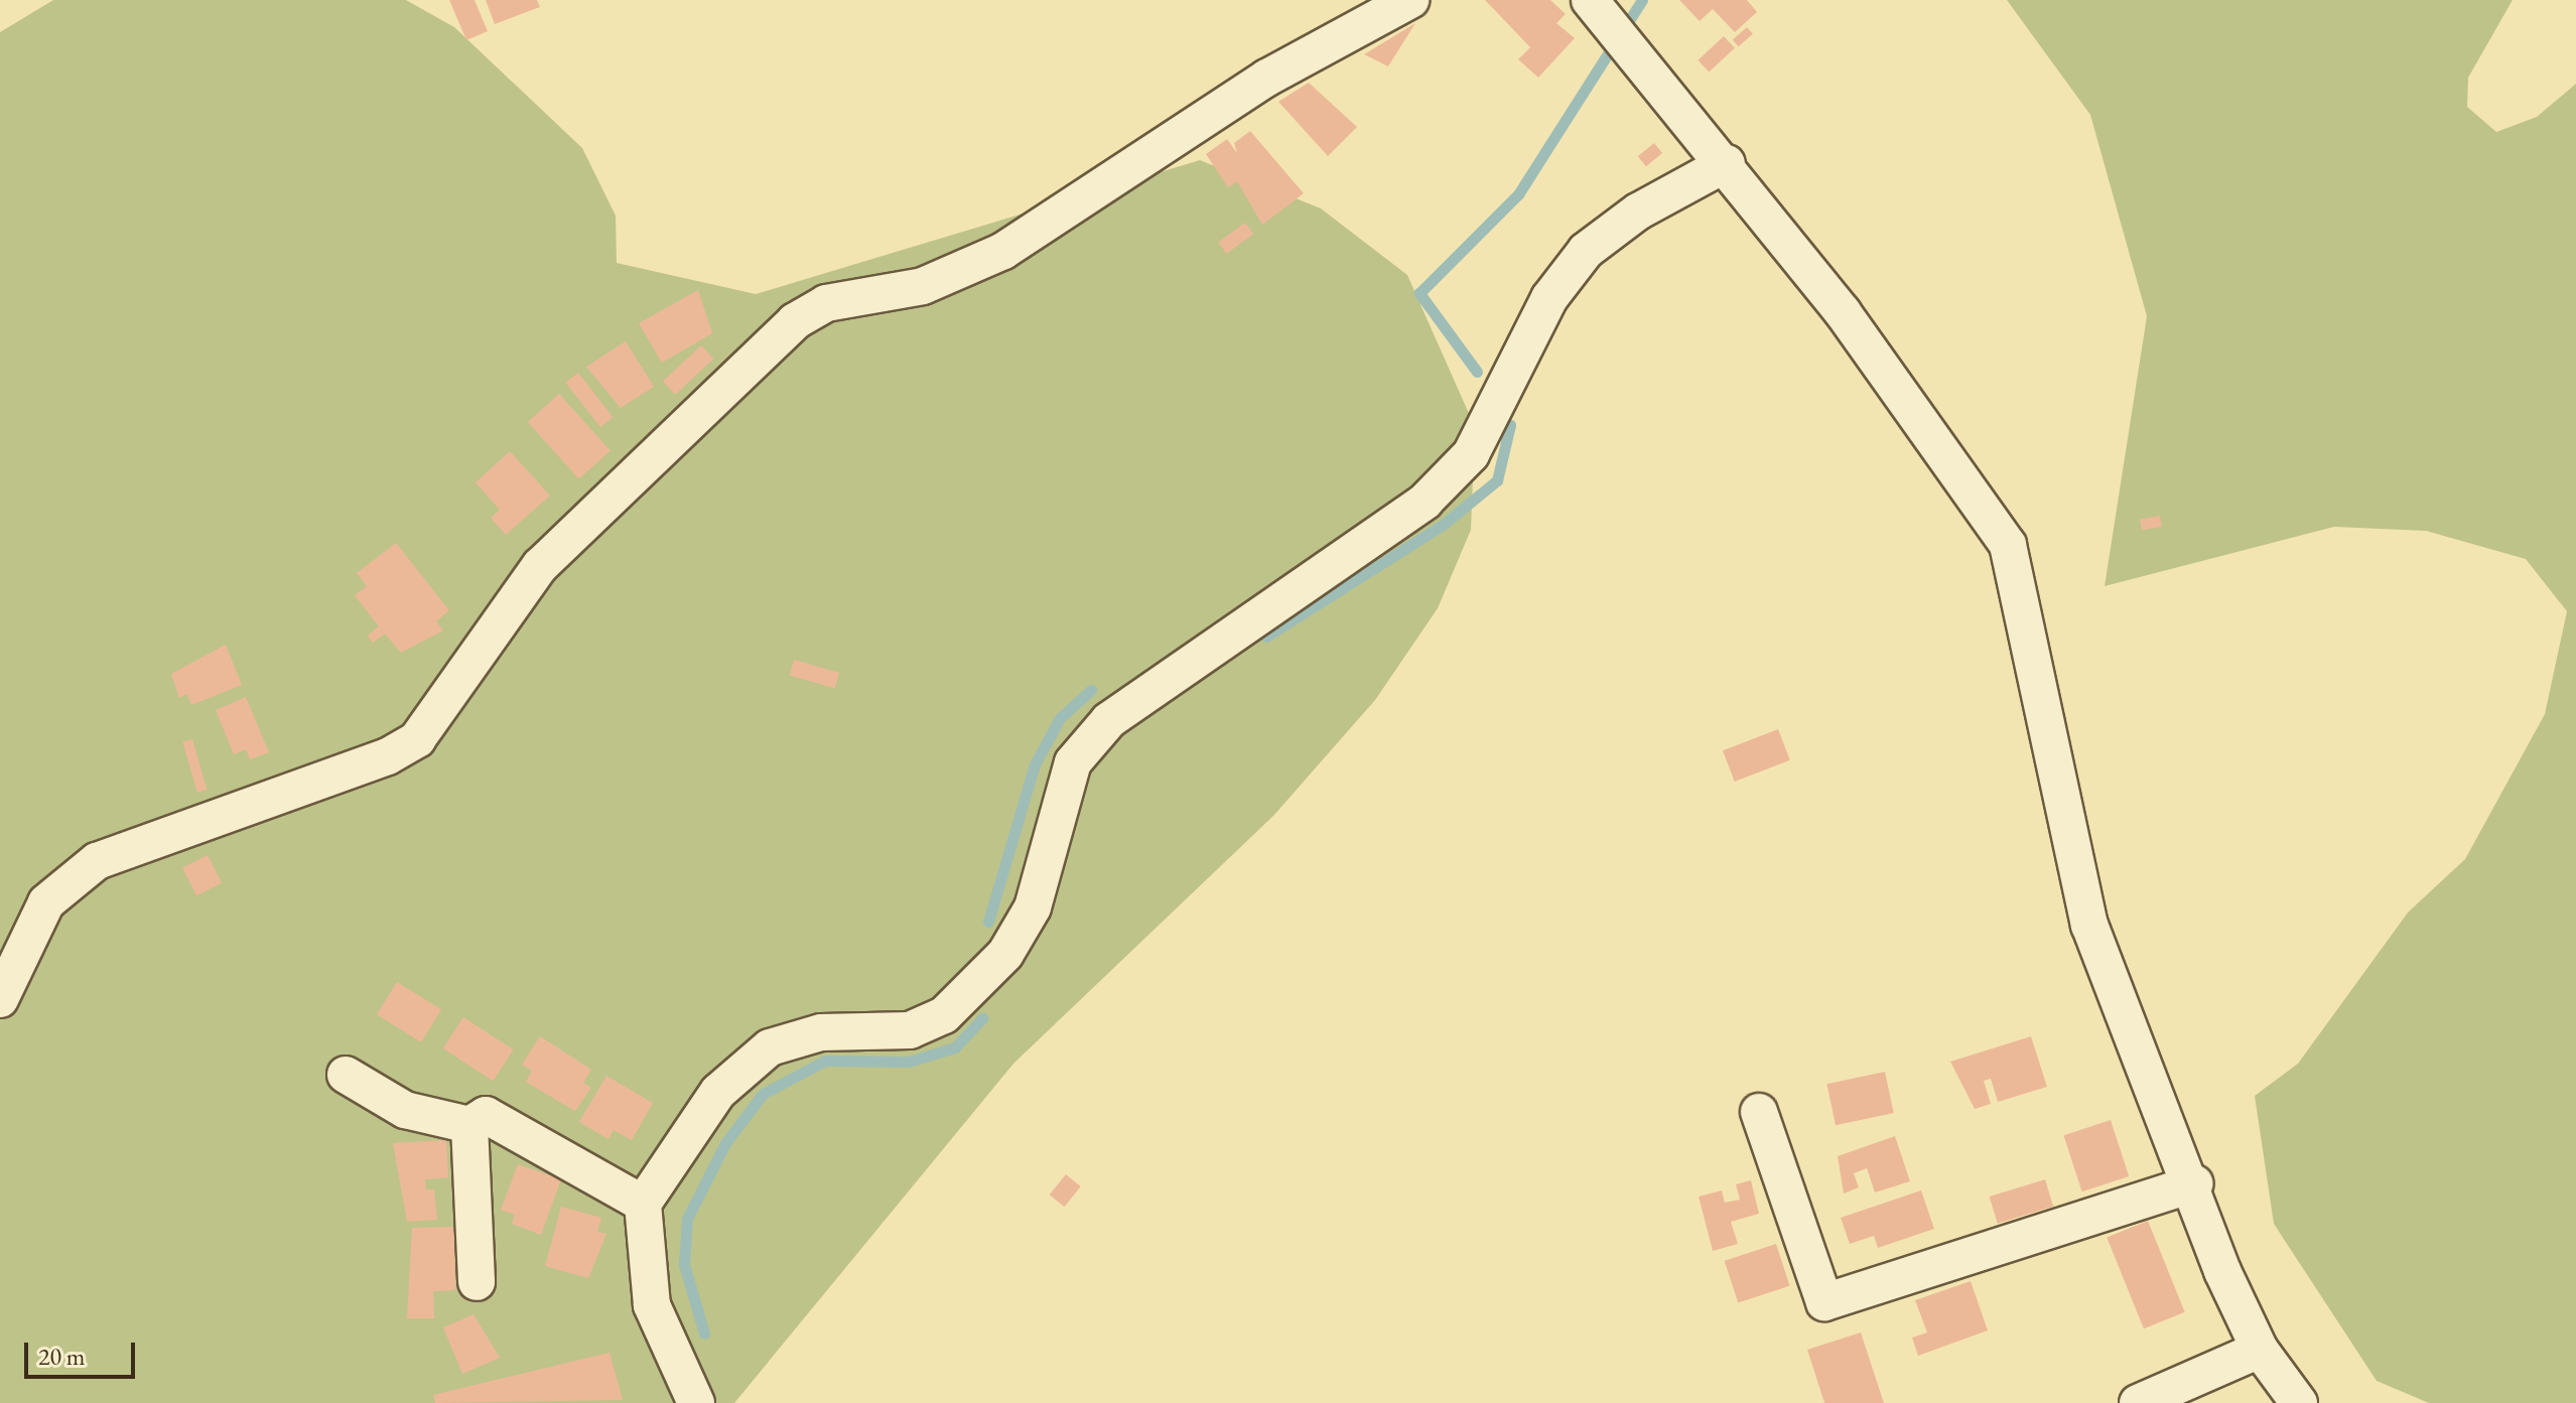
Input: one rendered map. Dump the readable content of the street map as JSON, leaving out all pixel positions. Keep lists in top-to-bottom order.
{
  "scale_bar": "20 m"
}
